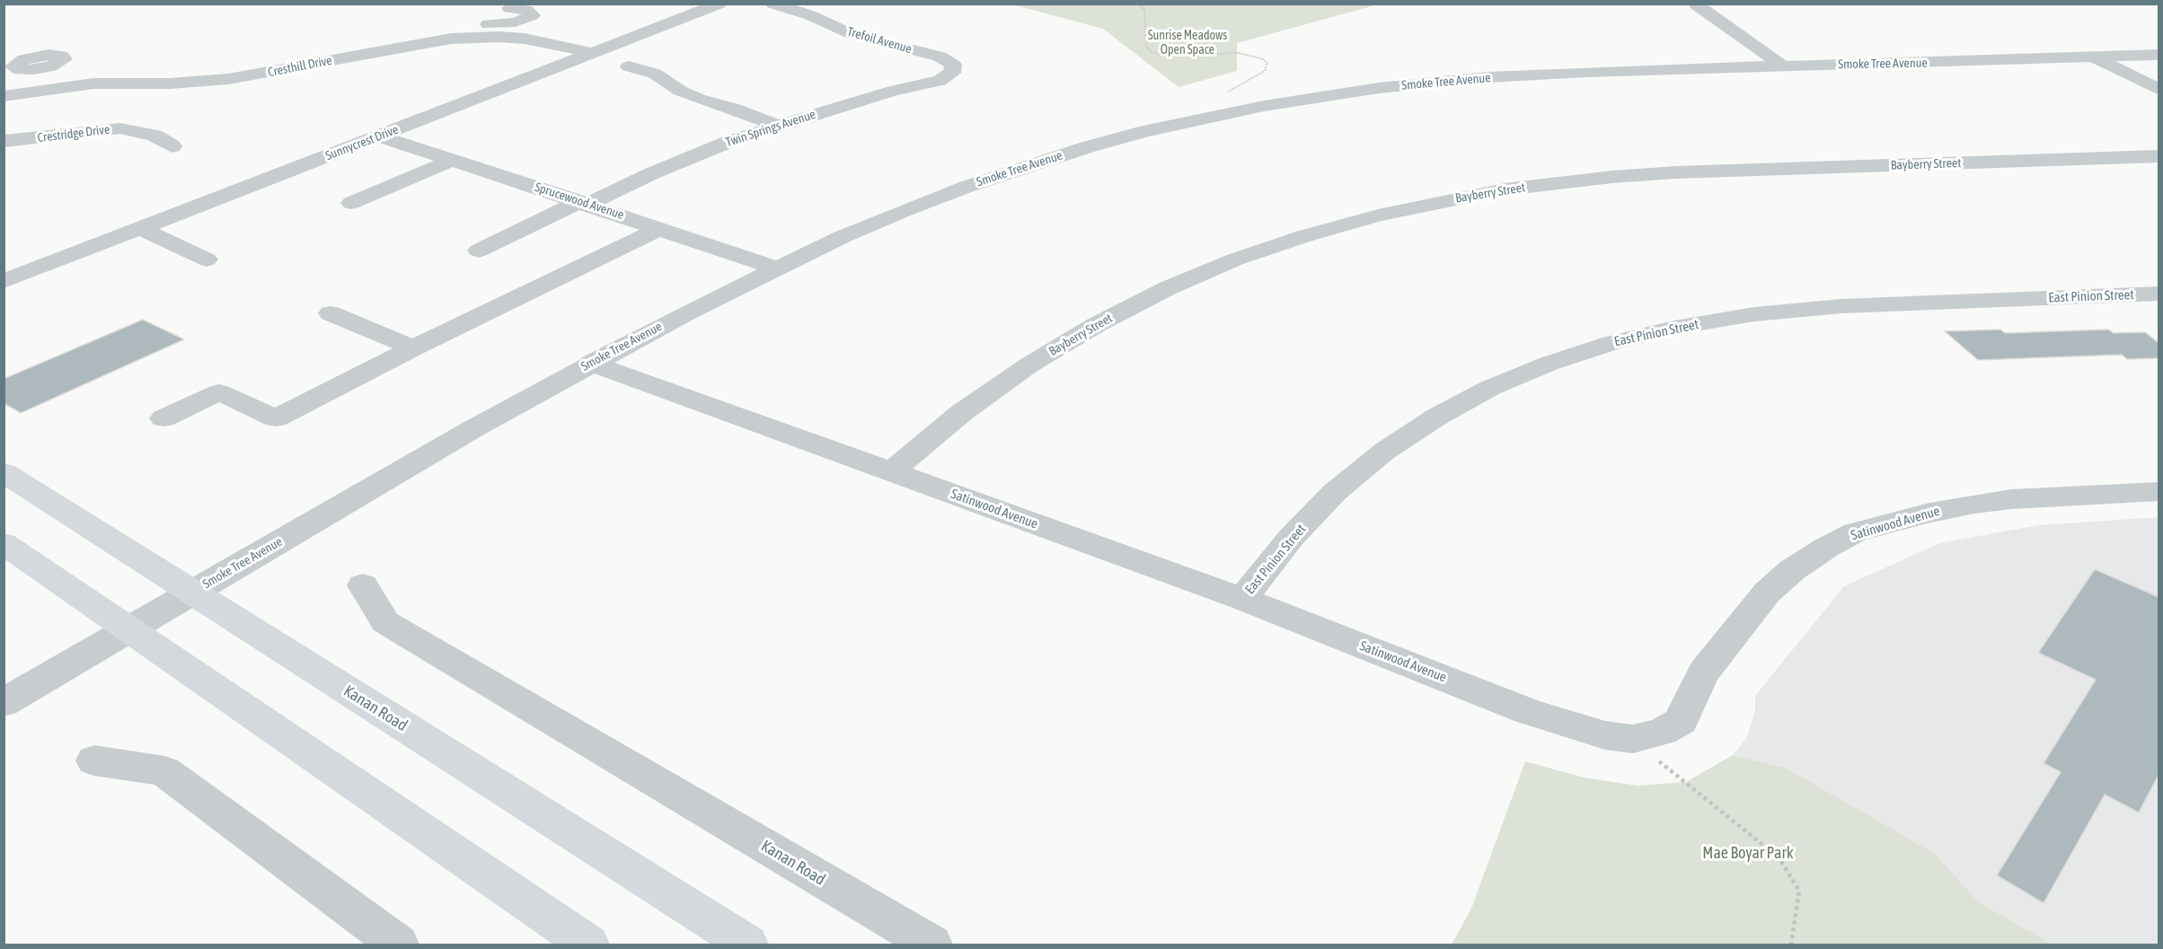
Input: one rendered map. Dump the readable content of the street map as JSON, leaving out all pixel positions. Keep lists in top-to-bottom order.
{
  "streets": {
    "main road": ["Kanan Road"],
    "street": [
      "Trefoil Avenue",
      "Smoke Tree Avenue",
      "Cresthill Drive",
      "Twin Springs Avenue",
      "Crestridge Drive",
      "Sunnycrest Drive",
      "Bayberry Street",
      "Sprucewood Avenue",
      "East Pinion Street",
      "Satinwood Avenue"
    ]
  },
  "crossings": [
    ["Trefoil Avenue", "Twin Springs Avenue"],
    ["Smoke Tree Avenue", "Sprucewood Avenue"],
    ["Smoke Tree Avenue", "Satinwood Avenue"],
    ["Smoke Tree Avenue", "Kanan Road"],
    ["Cresthill Drive", "Sunnycrest Drive"],
    ["Twin Springs Avenue", "Sprucewood Avenue"],
    ["Sunnycrest Drive", "Sprucewood Avenue"],
    ["Bayberry Street", "Satinwood Avenue"],
    ["East Pinion Street", "Satinwood Avenue"]
  ],
  "parks": ["Sunrise Meadows Open Space", "Mae Boyar Park"]
}
